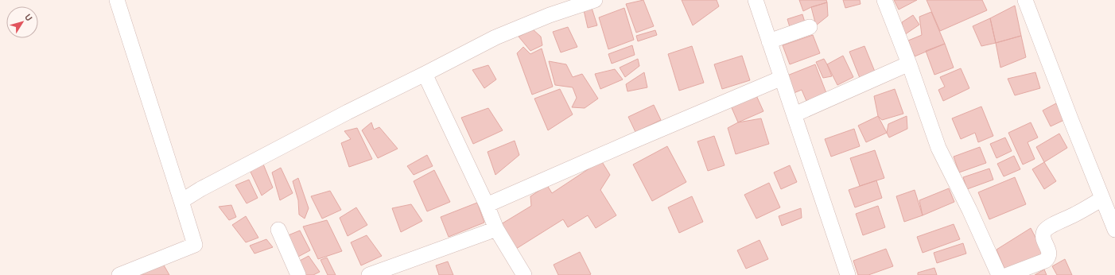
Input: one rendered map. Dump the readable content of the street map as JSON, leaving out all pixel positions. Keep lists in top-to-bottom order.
{
  "north": "top right"
}
